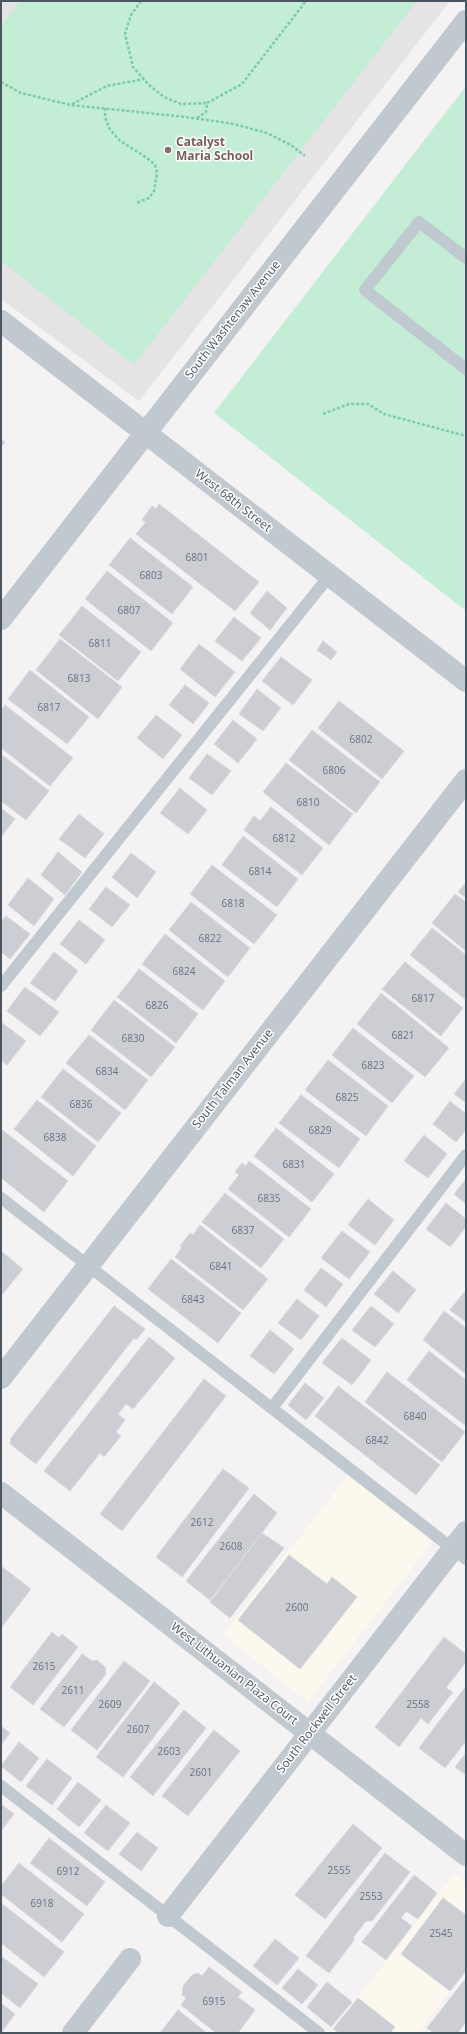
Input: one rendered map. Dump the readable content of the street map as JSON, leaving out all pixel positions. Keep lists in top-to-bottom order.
{
  "streets": {
    "street": [
      "South Washtenaw Avenue",
      "West 68th Street",
      "South Talman Avenue",
      "West Lithuanian Plaza Court",
      "South Rockwell Street"
    ]
  },
  "crossings": [
    ["South Washtenaw Avenue", "West 68th Street"],
    ["West Lithuanian Plaza Court", "South Rockwell Street"]
  ],
  "places": ["Catalyst Maria School"],
  "house_numbers": [
    "6801",
    "6803",
    "6807",
    "6811",
    "6813",
    "6817",
    "6802",
    "6806",
    "6810",
    "6812",
    "6814",
    "6818",
    "6822",
    "6824",
    "6817",
    "6826",
    "6821",
    "6830",
    "6823",
    "6834",
    "6825",
    "6836",
    "6829",
    "6838",
    "6831",
    "6835",
    "6837",
    "6841",
    "6843",
    "6840",
    "6842",
    "2612",
    "2608",
    "2600",
    "2615",
    "2611",
    "2609",
    "2558",
    "2607",
    "2603",
    "2601",
    "2555",
    "6912",
    "2553",
    "6918",
    "2545",
    "6915"
  ]
}
